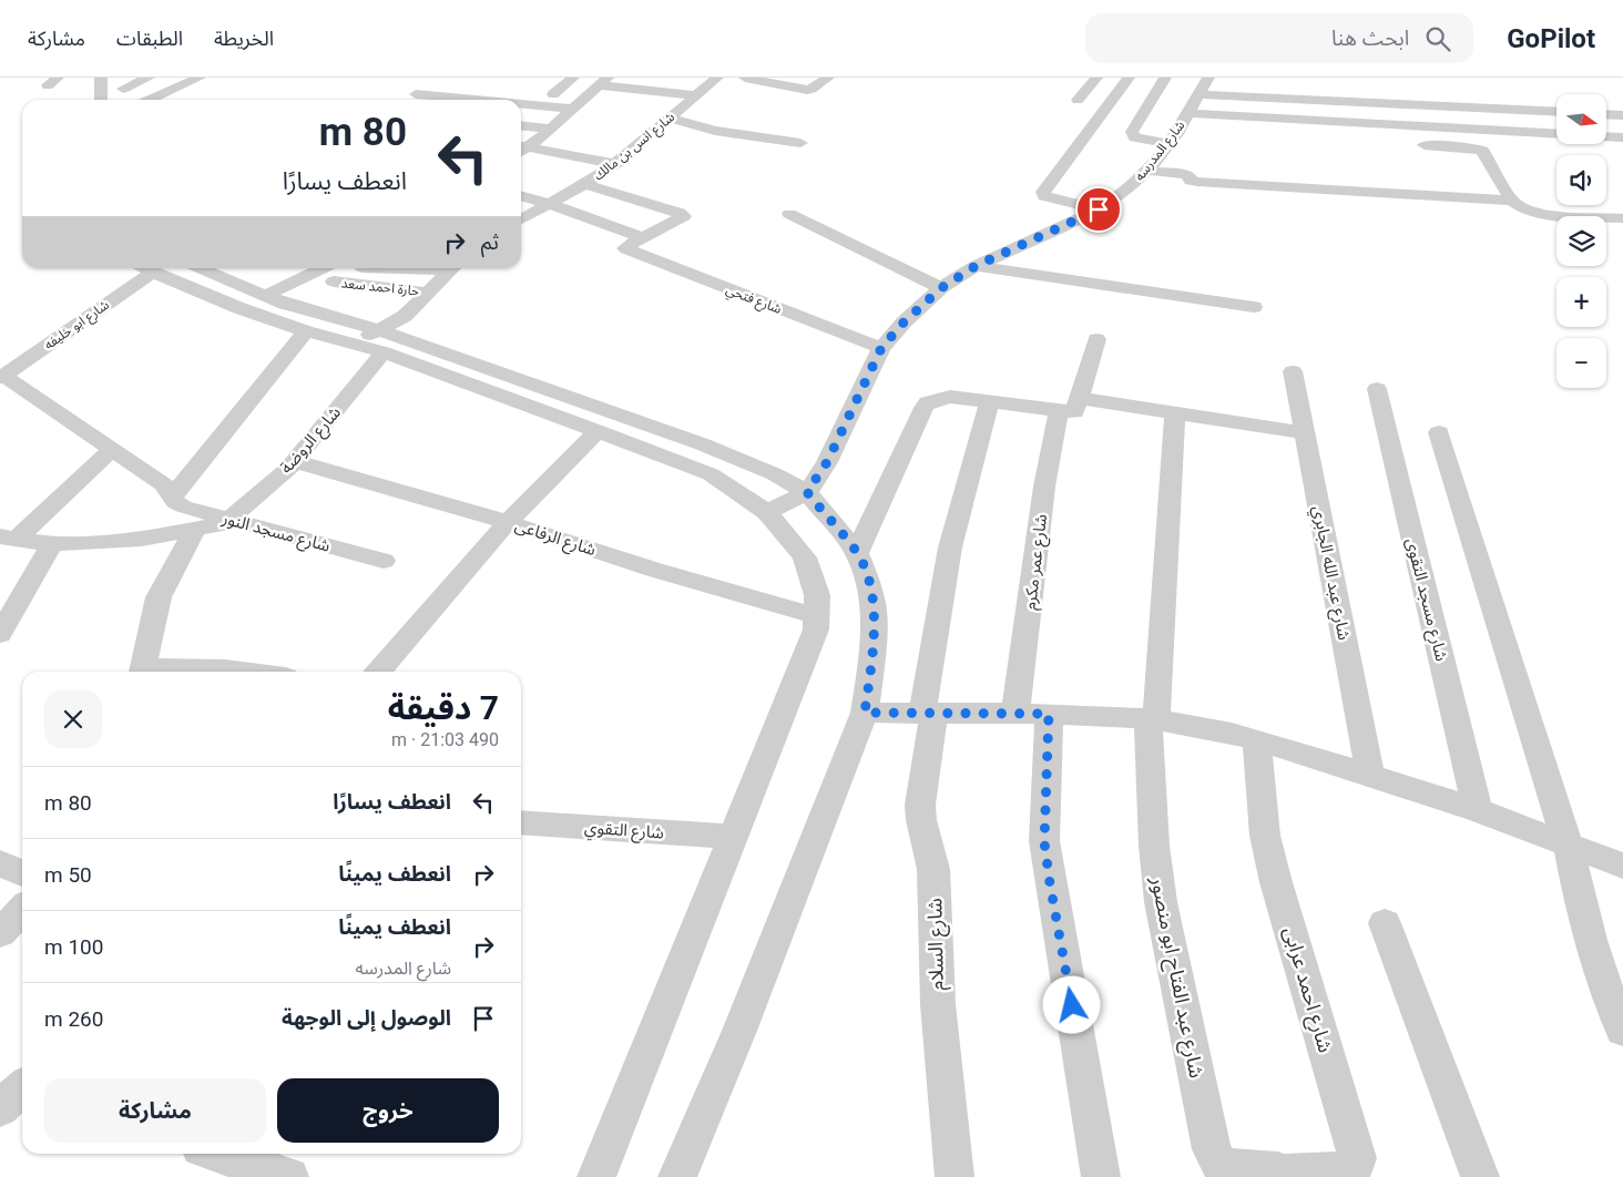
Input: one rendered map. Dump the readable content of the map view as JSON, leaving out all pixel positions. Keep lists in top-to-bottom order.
{
  "streets": {
    "street": [
      "شارع انس بن مالك",
      "شارع المدرسه",
      "حارة احمد سعد",
      "شارع فتحي",
      "شارع ابو خليفه",
      "شارع الروضة",
      "شارع مسجد النور",
      "شارع الرفاعى",
      "شارع عمر مكرم",
      "شارع عبد الله الجابري",
      "شارع مسجد التقوى",
      "شارع التقوي",
      "شارع السلام",
      "شارع عبد الفتاح ابو منصور",
      "شارع احمد عرابى"
    ]
  },
  "crossings": [
    ["شارع المدرسه", "شارع فتحي"],
    ["شارع ابو خليفه", "شارع مسجد النور"],
    ["شارع الروضة", "شارع مسجد النور"],
    ["شارع الروضة", "شارع الرفاعى"],
    ["شارع عبد الفتاح ابو منصور", "شارع احمد عرابى"]
  ],
  "north": "right",
  "page": {
    "header": "GoPilot",
    "search": "ابحث هنا",
    "nav": ["الخريطة", "الطبقات", "مشاركة"],
    "map_buttons": ["+", "−"],
    "turn": ["80 m", "انعطف يسارًا"],
    "then": "ثم",
    "heading": ["7 دقيقة", "490 m · 21:03"],
    "list": [
      {
        "name": "انعطف يسارًا",
        "value": "80 m"
      },
      {
        "name": "انعطف يمينًا",
        "value": "50 m"
      },
      {
        "name": "انعطف يمينًا",
        "note": "شارع المدرسه",
        "value": "100 m"
      },
      {
        "name": "الوصول إلى الوجهة",
        "value": "260 m"
      }
    ],
    "buttons": ["خروج", "مشاركة"]
  }
}
